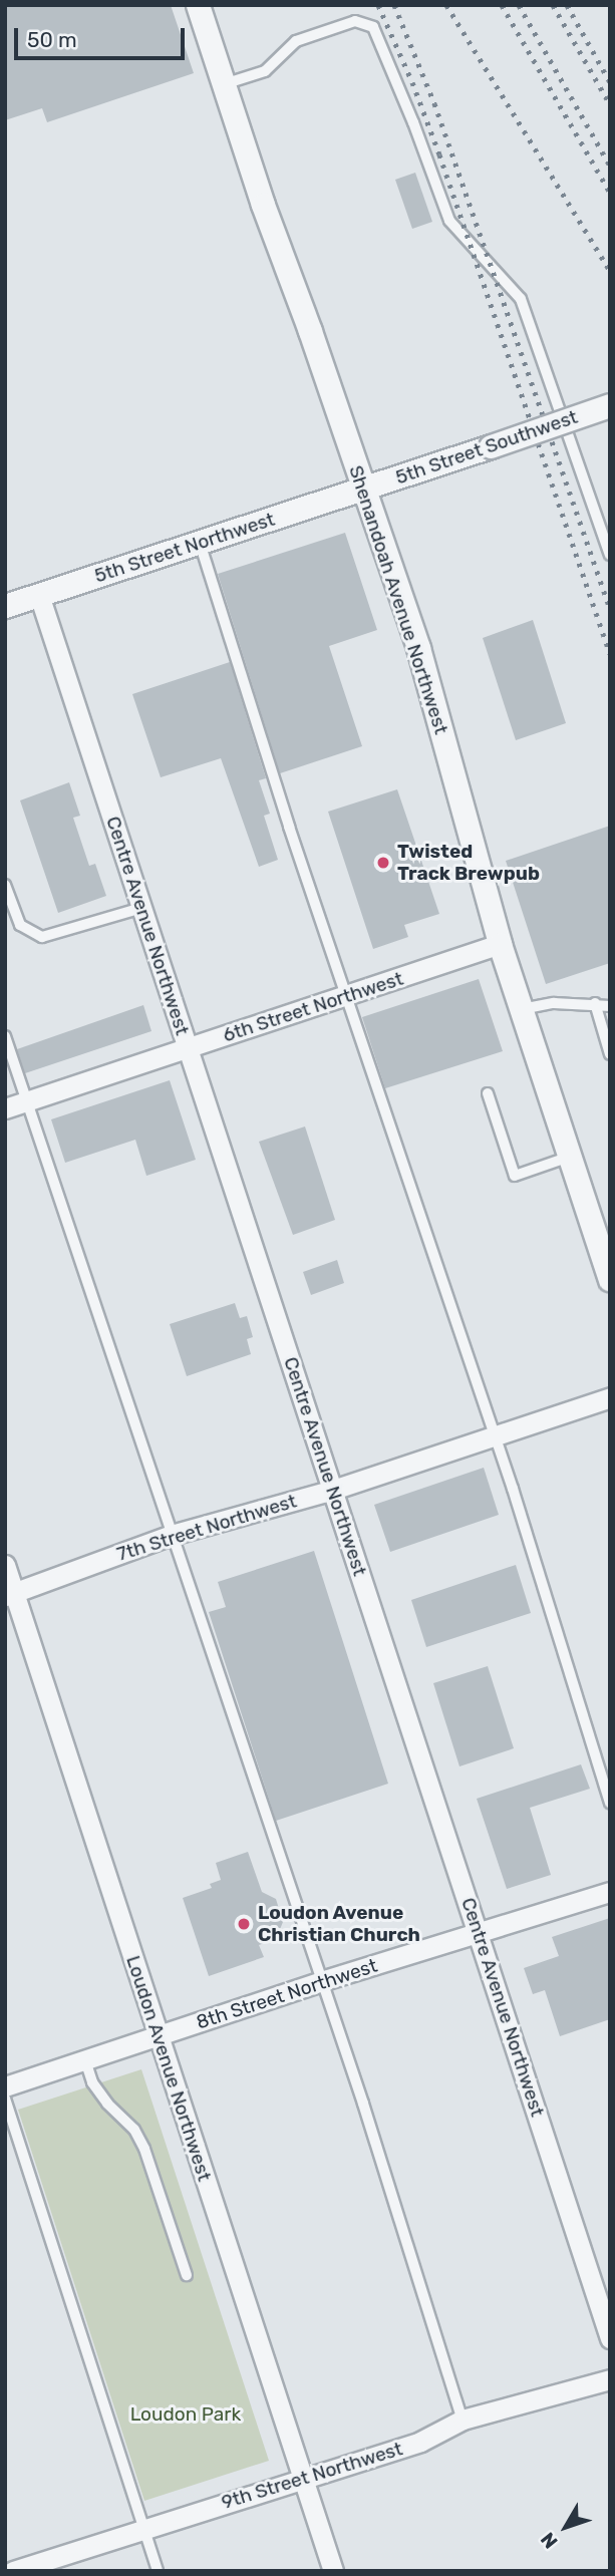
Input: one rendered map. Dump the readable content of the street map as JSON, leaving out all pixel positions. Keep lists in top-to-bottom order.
{
  "streets": {
    "street": [
      "5th Street Southwest",
      "5th Street Northwest",
      "Shenandoah Avenue Northwest",
      "Centre Avenue Northwest",
      "6th Street Northwest",
      "7th Street Northwest",
      "8th Street Northwest",
      "Loudon Avenue Northwest",
      "9th Street Northwest"
    ]
  },
  "crossings": [
    ["5th Street Southwest", "5th Street Northwest"],
    ["5th Street Southwest", "Shenandoah Avenue Northwest"],
    ["5th Street Northwest", "Shenandoah Avenue Northwest"],
    ["5th Street Northwest", "Centre Avenue Northwest"],
    ["Shenandoah Avenue Northwest", "6th Street Northwest"],
    ["Centre Avenue Northwest", "6th Street Northwest"],
    ["Centre Avenue Northwest", "7th Street Northwest"],
    ["Centre Avenue Northwest", "8th Street Northwest"],
    ["7th Street Northwest", "Loudon Avenue Northwest"],
    ["8th Street Northwest", "Loudon Avenue Northwest"],
    ["Loudon Avenue Northwest", "9th Street Northwest"]
  ],
  "parks": ["Loudon Park"],
  "places": ["Twisted Track Brewpub", "Loudon Avenue Christian Church"],
  "scale_bar": "50 m",
  "north": "bottom left"
}
